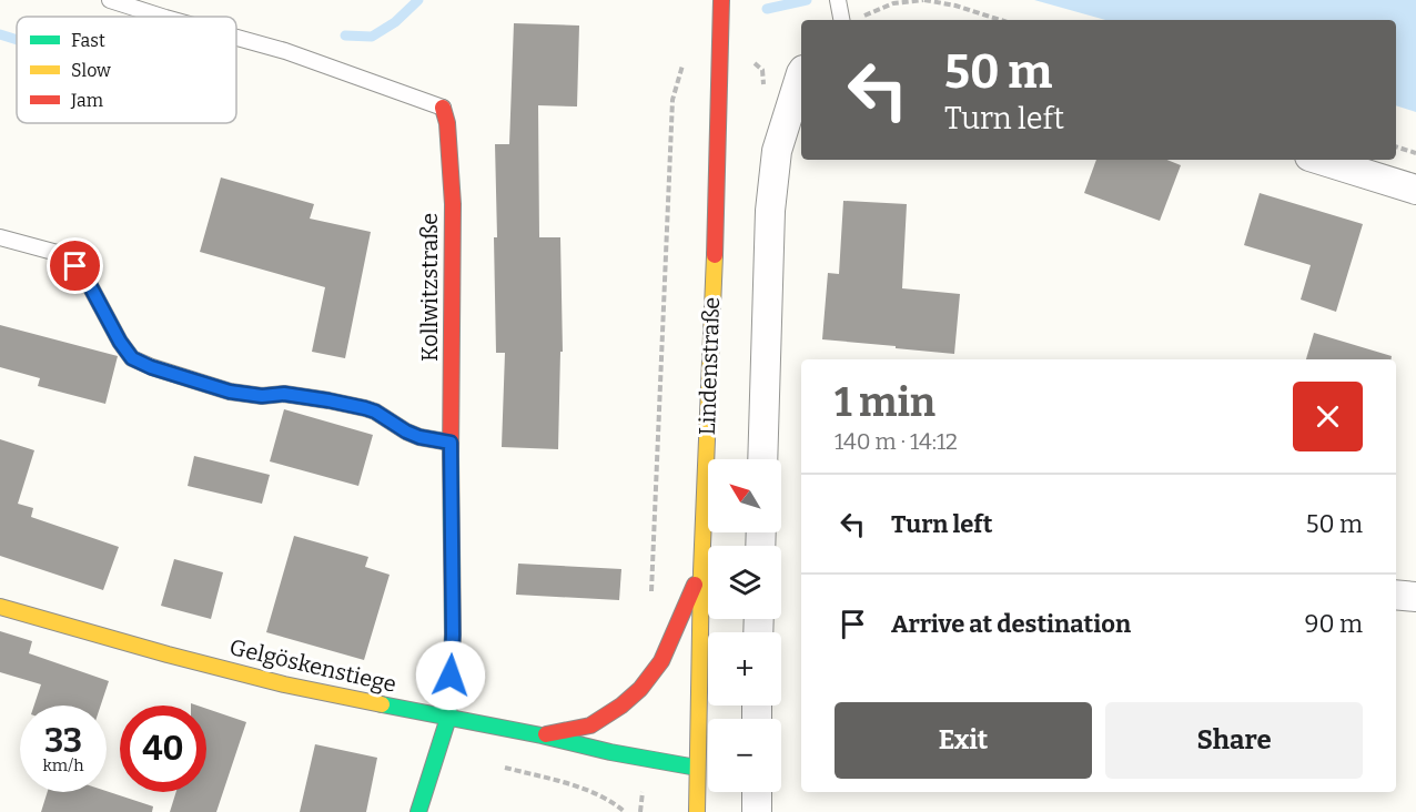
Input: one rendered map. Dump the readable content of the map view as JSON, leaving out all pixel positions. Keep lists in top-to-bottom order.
{
  "streets": {
    "street": ["Kollwitzstraße", "Lindenstraße", "Gelgöskenstiege"]
  },
  "crossings": [
    ["Kollwitzstraße", "Gelgöskenstiege"],
    ["Lindenstraße", "Gelgöskenstiege"]
  ],
  "legend": ["Fast", "Slow", "Jam"],
  "north": "top left",
  "page": {
    "turn": ["50 m", "Turn left"],
    "heading": ["1 min", "140 m · 14:12"],
    "map_buttons": ["+", "−"],
    "list": [
      {
        "name": "Turn left",
        "value": "50 m"
      },
      {
        "name": "Arrive at destination",
        "value": "90 m"
      }
    ],
    "buttons": ["Exit", "Share"],
    "speed": "33 km/h",
    "limit": "40"
  }
}
